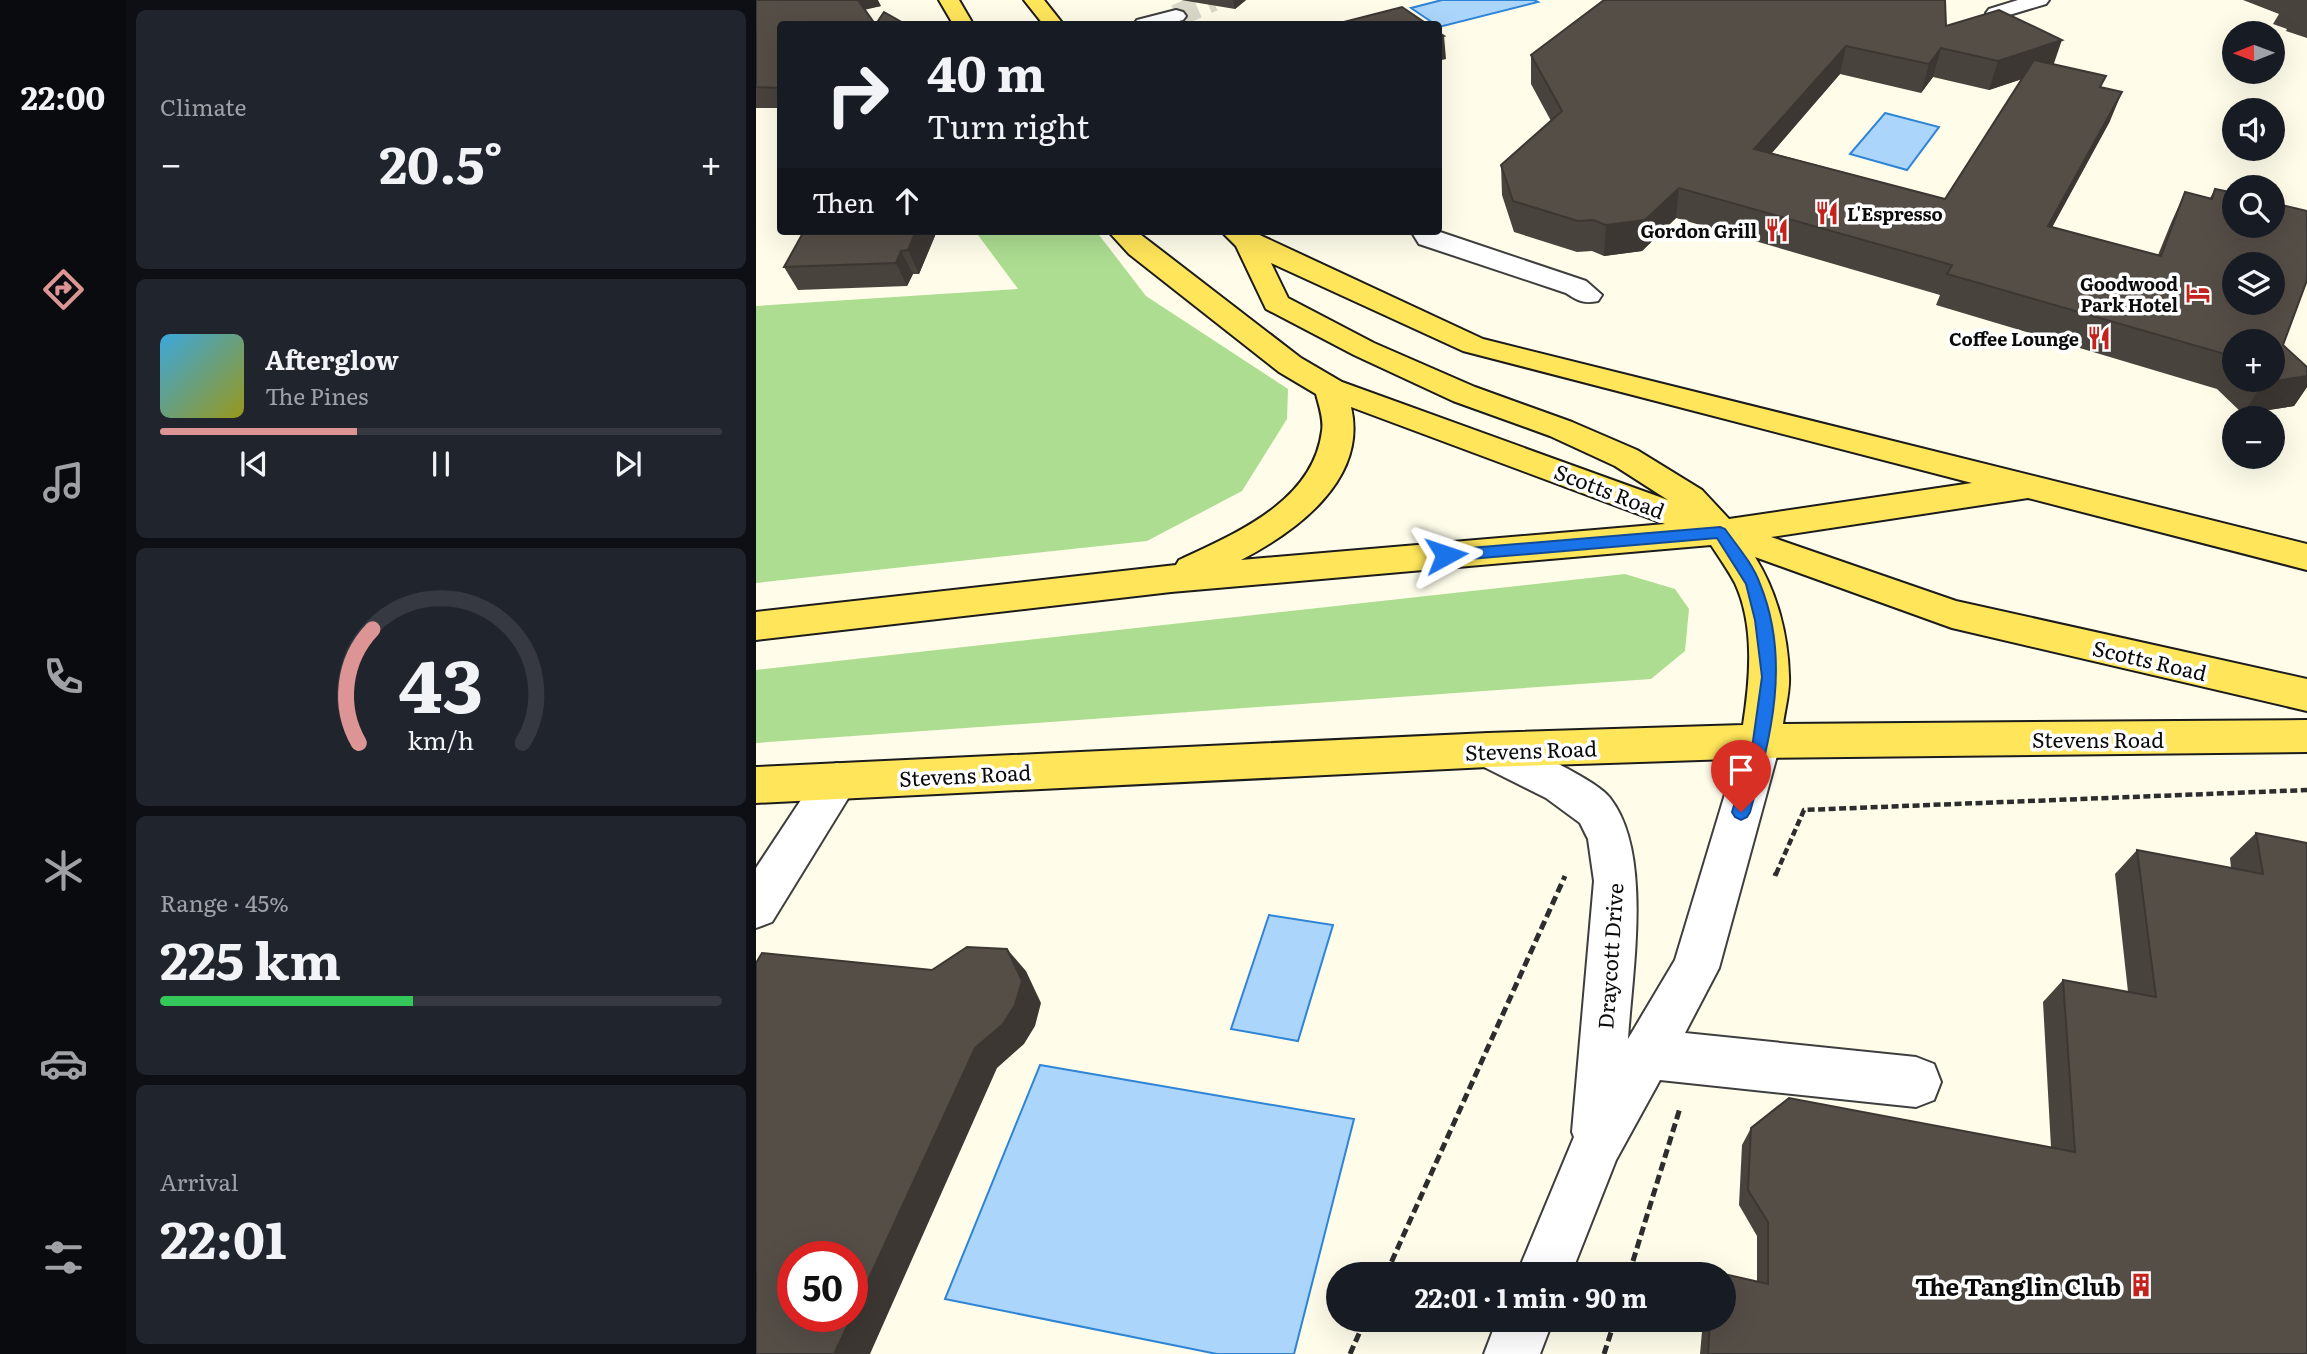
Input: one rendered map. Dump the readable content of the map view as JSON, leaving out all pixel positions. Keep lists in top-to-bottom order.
{
  "streets": {
    "main road": ["Scotts Road", "Stevens Road"],
    "street": ["Draycott Drive"]
  },
  "crossings": [
    ["Stevens Road", "Draycott Drive"]
  ],
  "places": {
    "restaurant": ["L'Espresso", "Gordon Grill", "Coffee Lounge"],
    "hotel": ["Goodwood Park Hotel"],
    "building": ["The Tanglin Club"]
  },
  "north": "left",
  "page": {
    "tabs": "22:00",
    "tile": [
      "Climate",
      ["Range · 45%", "225 km"],
      ["Arrival", "22:01"]
    ],
    "map_buttons": ["+", "−"],
    "turn": ["40 m", "Turn right"],
    "heat": ["−", "20.5°", "+"],
    "then": "Then",
    "song": ["Afterglow", "The Pines"],
    "limit": "50",
    "trip": "22:01 · 1 min · 90 m",
    "gauge": ["43", "km/h"]
  }
}
